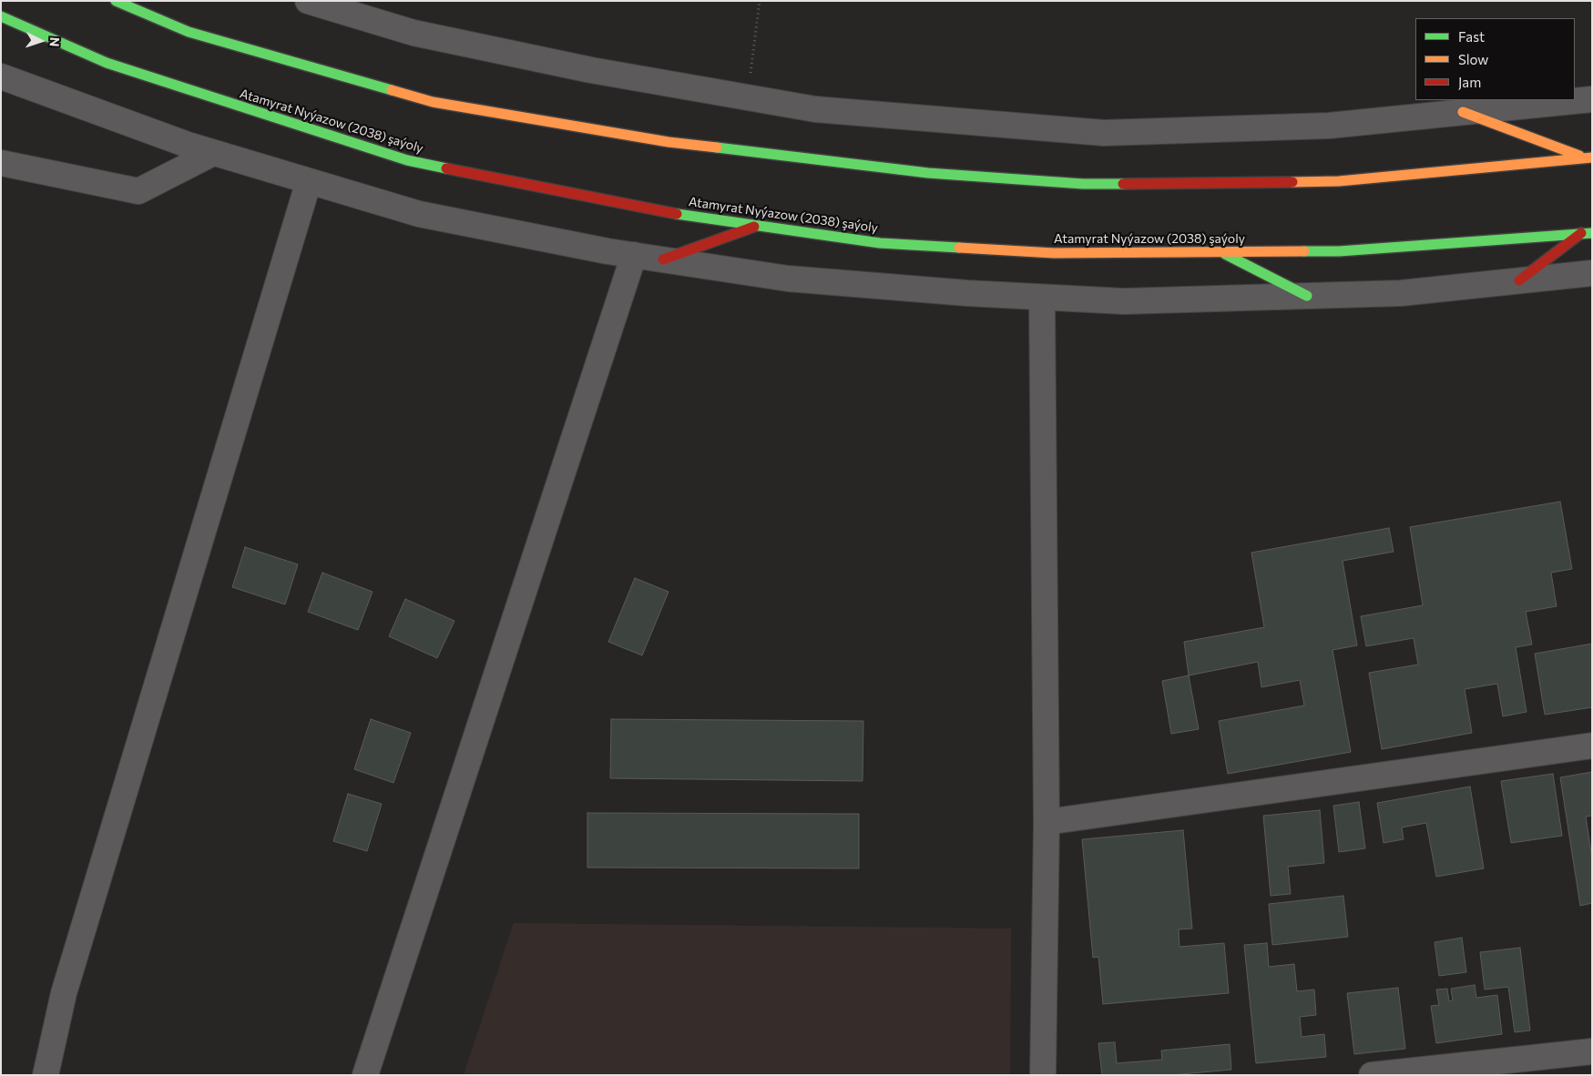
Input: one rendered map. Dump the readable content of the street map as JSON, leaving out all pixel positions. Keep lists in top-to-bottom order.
{
  "streets": {
    "main road": ["Atamyrat Nyýazow (2038) şaýoly"]
  },
  "legend": ["Fast", "Slow", "Jam"],
  "north": "right"
}
